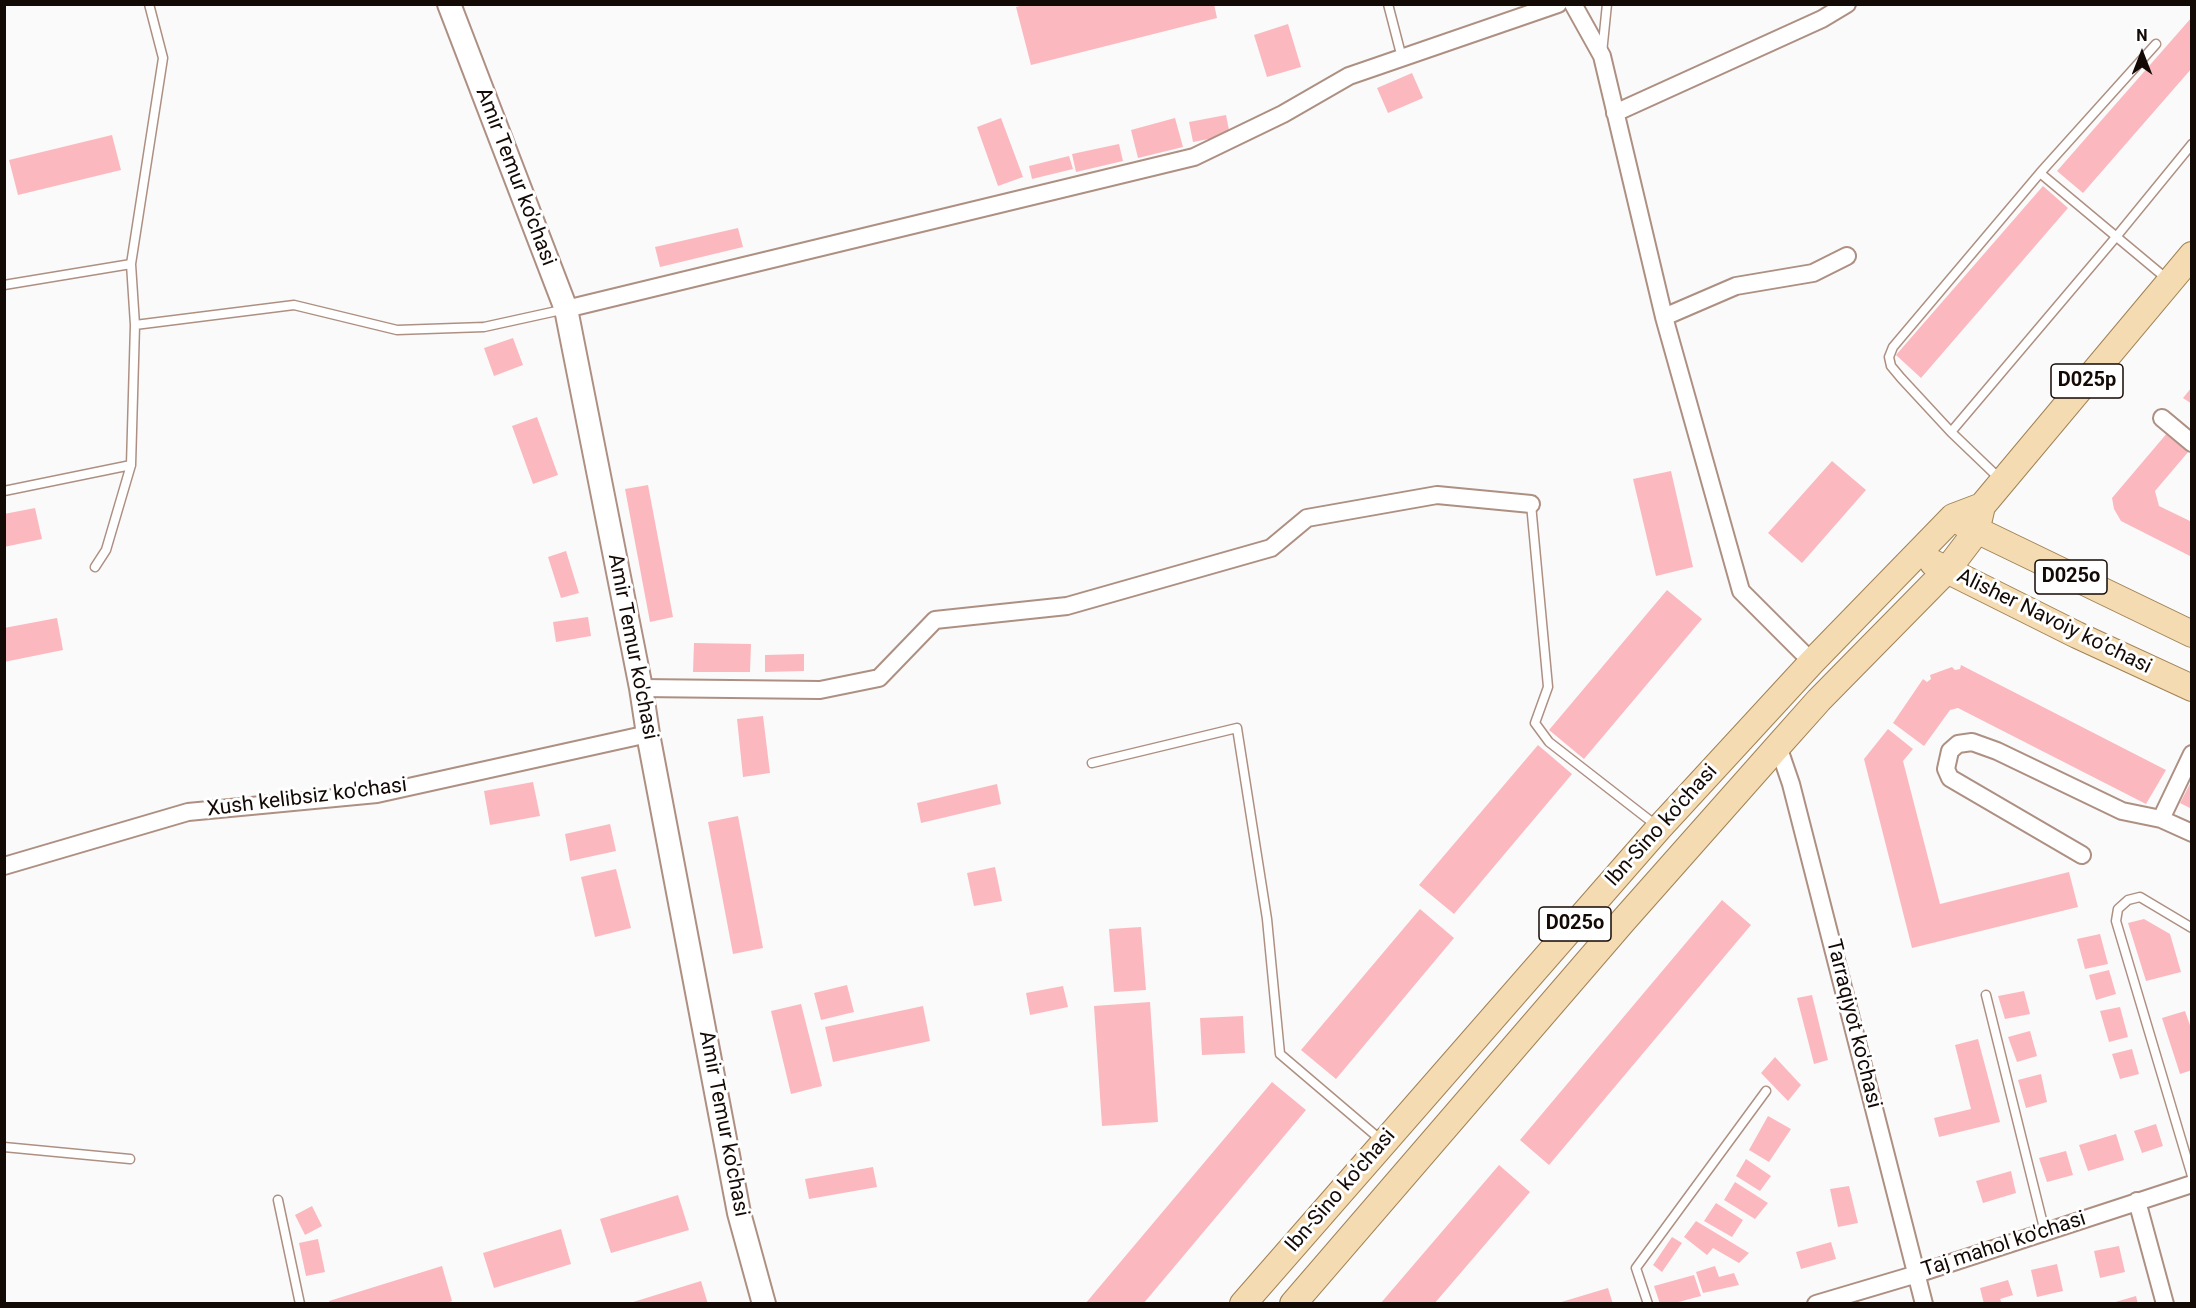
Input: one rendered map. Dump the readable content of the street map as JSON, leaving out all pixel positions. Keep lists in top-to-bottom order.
{
  "streets": {
    "main road": [
      "Amir Temur ko'chasi",
      "D025p",
      "D025o",
      "Alisher Navoiy ko’chasi",
      "Ibn-Sino ko'chasi"
    ],
    "street": ["Xush kelibsiz ko'chasi", "Tarraqiyot ko'chasi", "Taj mahol ko'chasi"]
  },
  "crossings": [
    ["Amir Temur ko'chasi", "Xush kelibsiz ko'chasi"],
    ["D025o", "Ibn-Sino ko'chasi"],
    ["Alisher Navoiy ko’chasi", "Ibn-Sino ko'chasi"],
    ["Ibn-Sino ko'chasi", "Tarraqiyot ko'chasi"],
    ["Tarraqiyot ko'chasi", "Taj mahol ko'chasi"]
  ],
  "north": "top"
}
